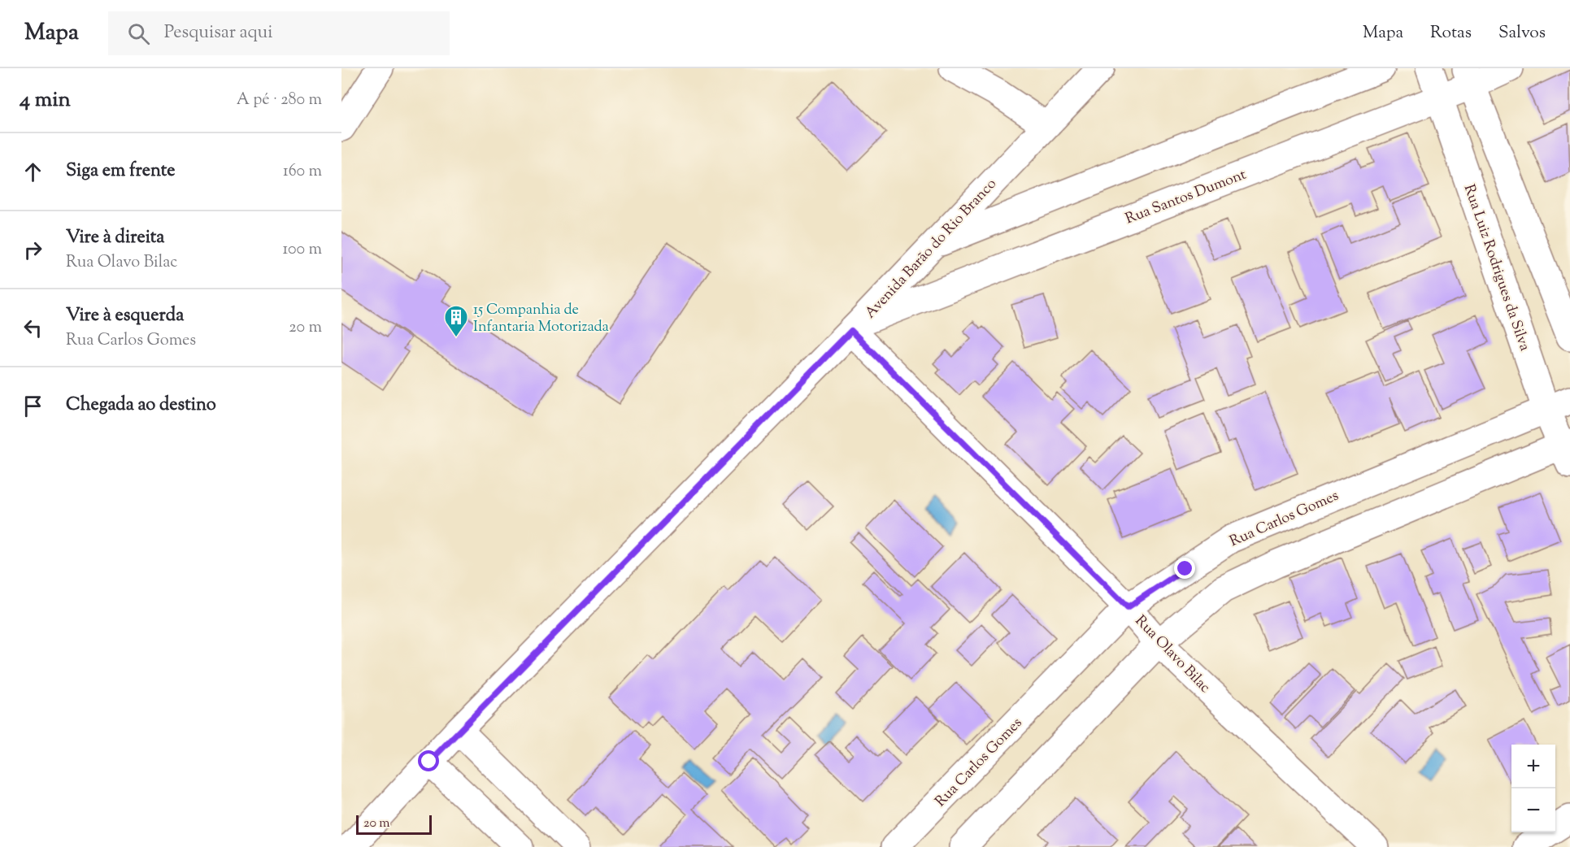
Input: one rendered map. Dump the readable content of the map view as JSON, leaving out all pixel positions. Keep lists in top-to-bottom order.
{
  "streets": {
    "street": [
      "Rua Santos Dumont",
      "Avenida Barão do Rio Branco",
      "Rua Luiz Rodrigues da Silva",
      "Rua Carlos Gomes",
      "Rua Olavo Bilac"
    ]
  },
  "crossings": [
    ["Rua Santos Dumont", "Avenida Barão do Rio Branco"],
    ["Rua Santos Dumont", "Rua Luiz Rodrigues da Silva"],
    ["Rua Santos Dumont", "Rua Olavo Bilac"],
    ["Avenida Barão do Rio Branco", "Rua Olavo Bilac"],
    ["Rua Luiz Rodrigues da Silva", "Rua Carlos Gomes"],
    ["Rua Carlos Gomes", "Rua Olavo Bilac"]
  ],
  "places": {
    "building": ["15 Companhia de Infantaria Motorizada"]
  },
  "scale_bar": "20 m",
  "page": {
    "header": "Mapa",
    "search": "Pesquisar aqui",
    "nav": ["Mapa", "Rotas", "Salvos"],
    "heading": ["4 min", "A pé · 280 m"],
    "list": [
      ["Siga em frente", "160 m"],
      ["Vire à direita", "Rua Olavo Bilac", "100 m"],
      ["Vire à esquerda", "Rua Carlos Gomes", "20 m"],
      "Chegada ao destino"
    ],
    "map_buttons": ["+", "−"],
    "scale": "20 m"
  }
}
